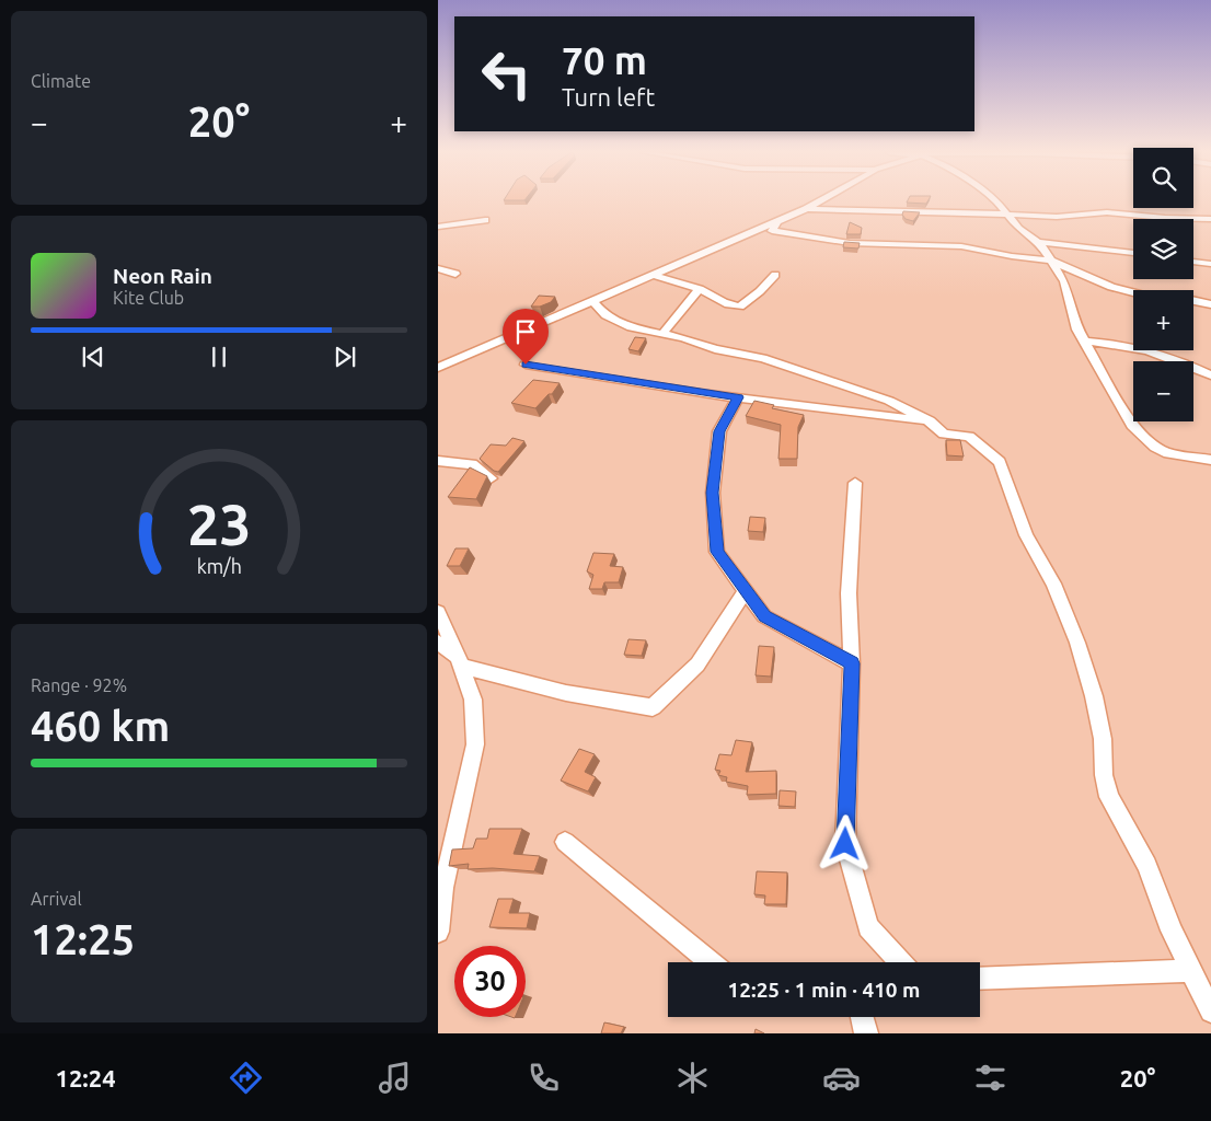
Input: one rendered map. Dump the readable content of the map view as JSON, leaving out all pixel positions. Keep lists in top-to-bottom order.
{
  "page": {
    "tile": [
      "Climate",
      ["Range · 92%", "460 km"],
      ["Arrival", "12:25"]
    ],
    "turn": ["70 m", "Turn left"],
    "heat": ["−", "20°", "+"],
    "map_buttons": ["+", "−"],
    "song": ["Neon Rain", "Kite Club"],
    "limit": "30",
    "trip": "12:25 · 1 min · 410 m",
    "tabs": ["12:24", "20°"],
    "gauge": ["23", "km/h"]
  }
}
